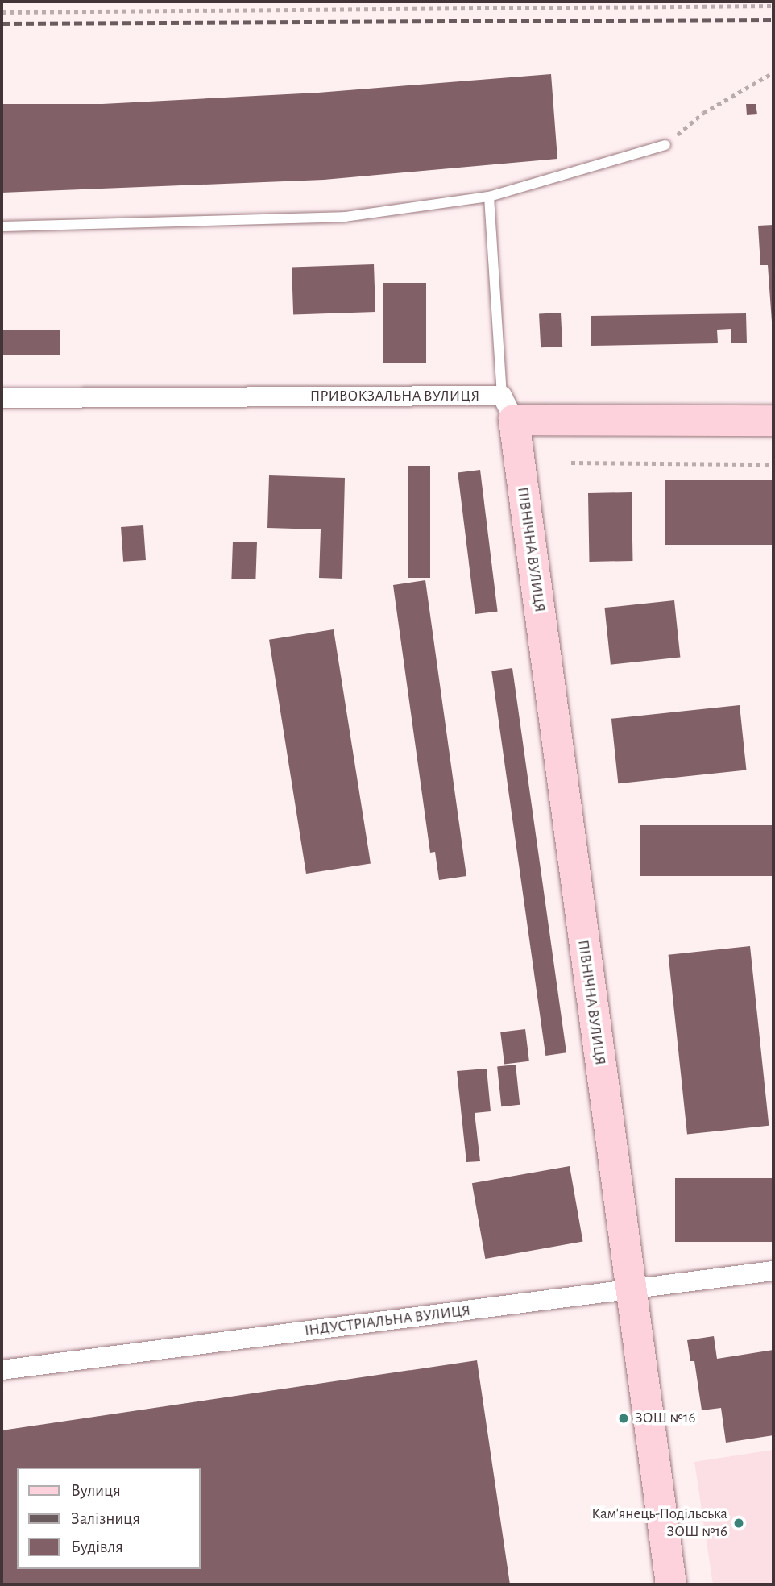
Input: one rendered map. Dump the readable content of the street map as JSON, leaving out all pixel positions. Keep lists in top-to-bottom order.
{
  "streets": {
    "main road": ["ПРИВОКЗАЛЬНА ВУЛИЦЯ", "ПІВНІЧНА ВУЛИЦЯ"],
    "street": ["ІНДУСТРІАЛЬНА ВУЛИЦЯ"]
  },
  "crossings": [
    ["ПРИВОКЗАЛЬНА ВУЛИЦЯ", "ПІВНІЧНА ВУЛИЦЯ"],
    ["ПІВНІЧНА ВУЛИЦЯ", "ІНДУСТРІАЛЬНА ВУЛИЦЯ"]
  ],
  "places": ["ЗОШ №16", "Кам'янець-Подільська ЗОШ №16"],
  "legend": ["Вулиця", "Залізниця", "Будівля"]
}
